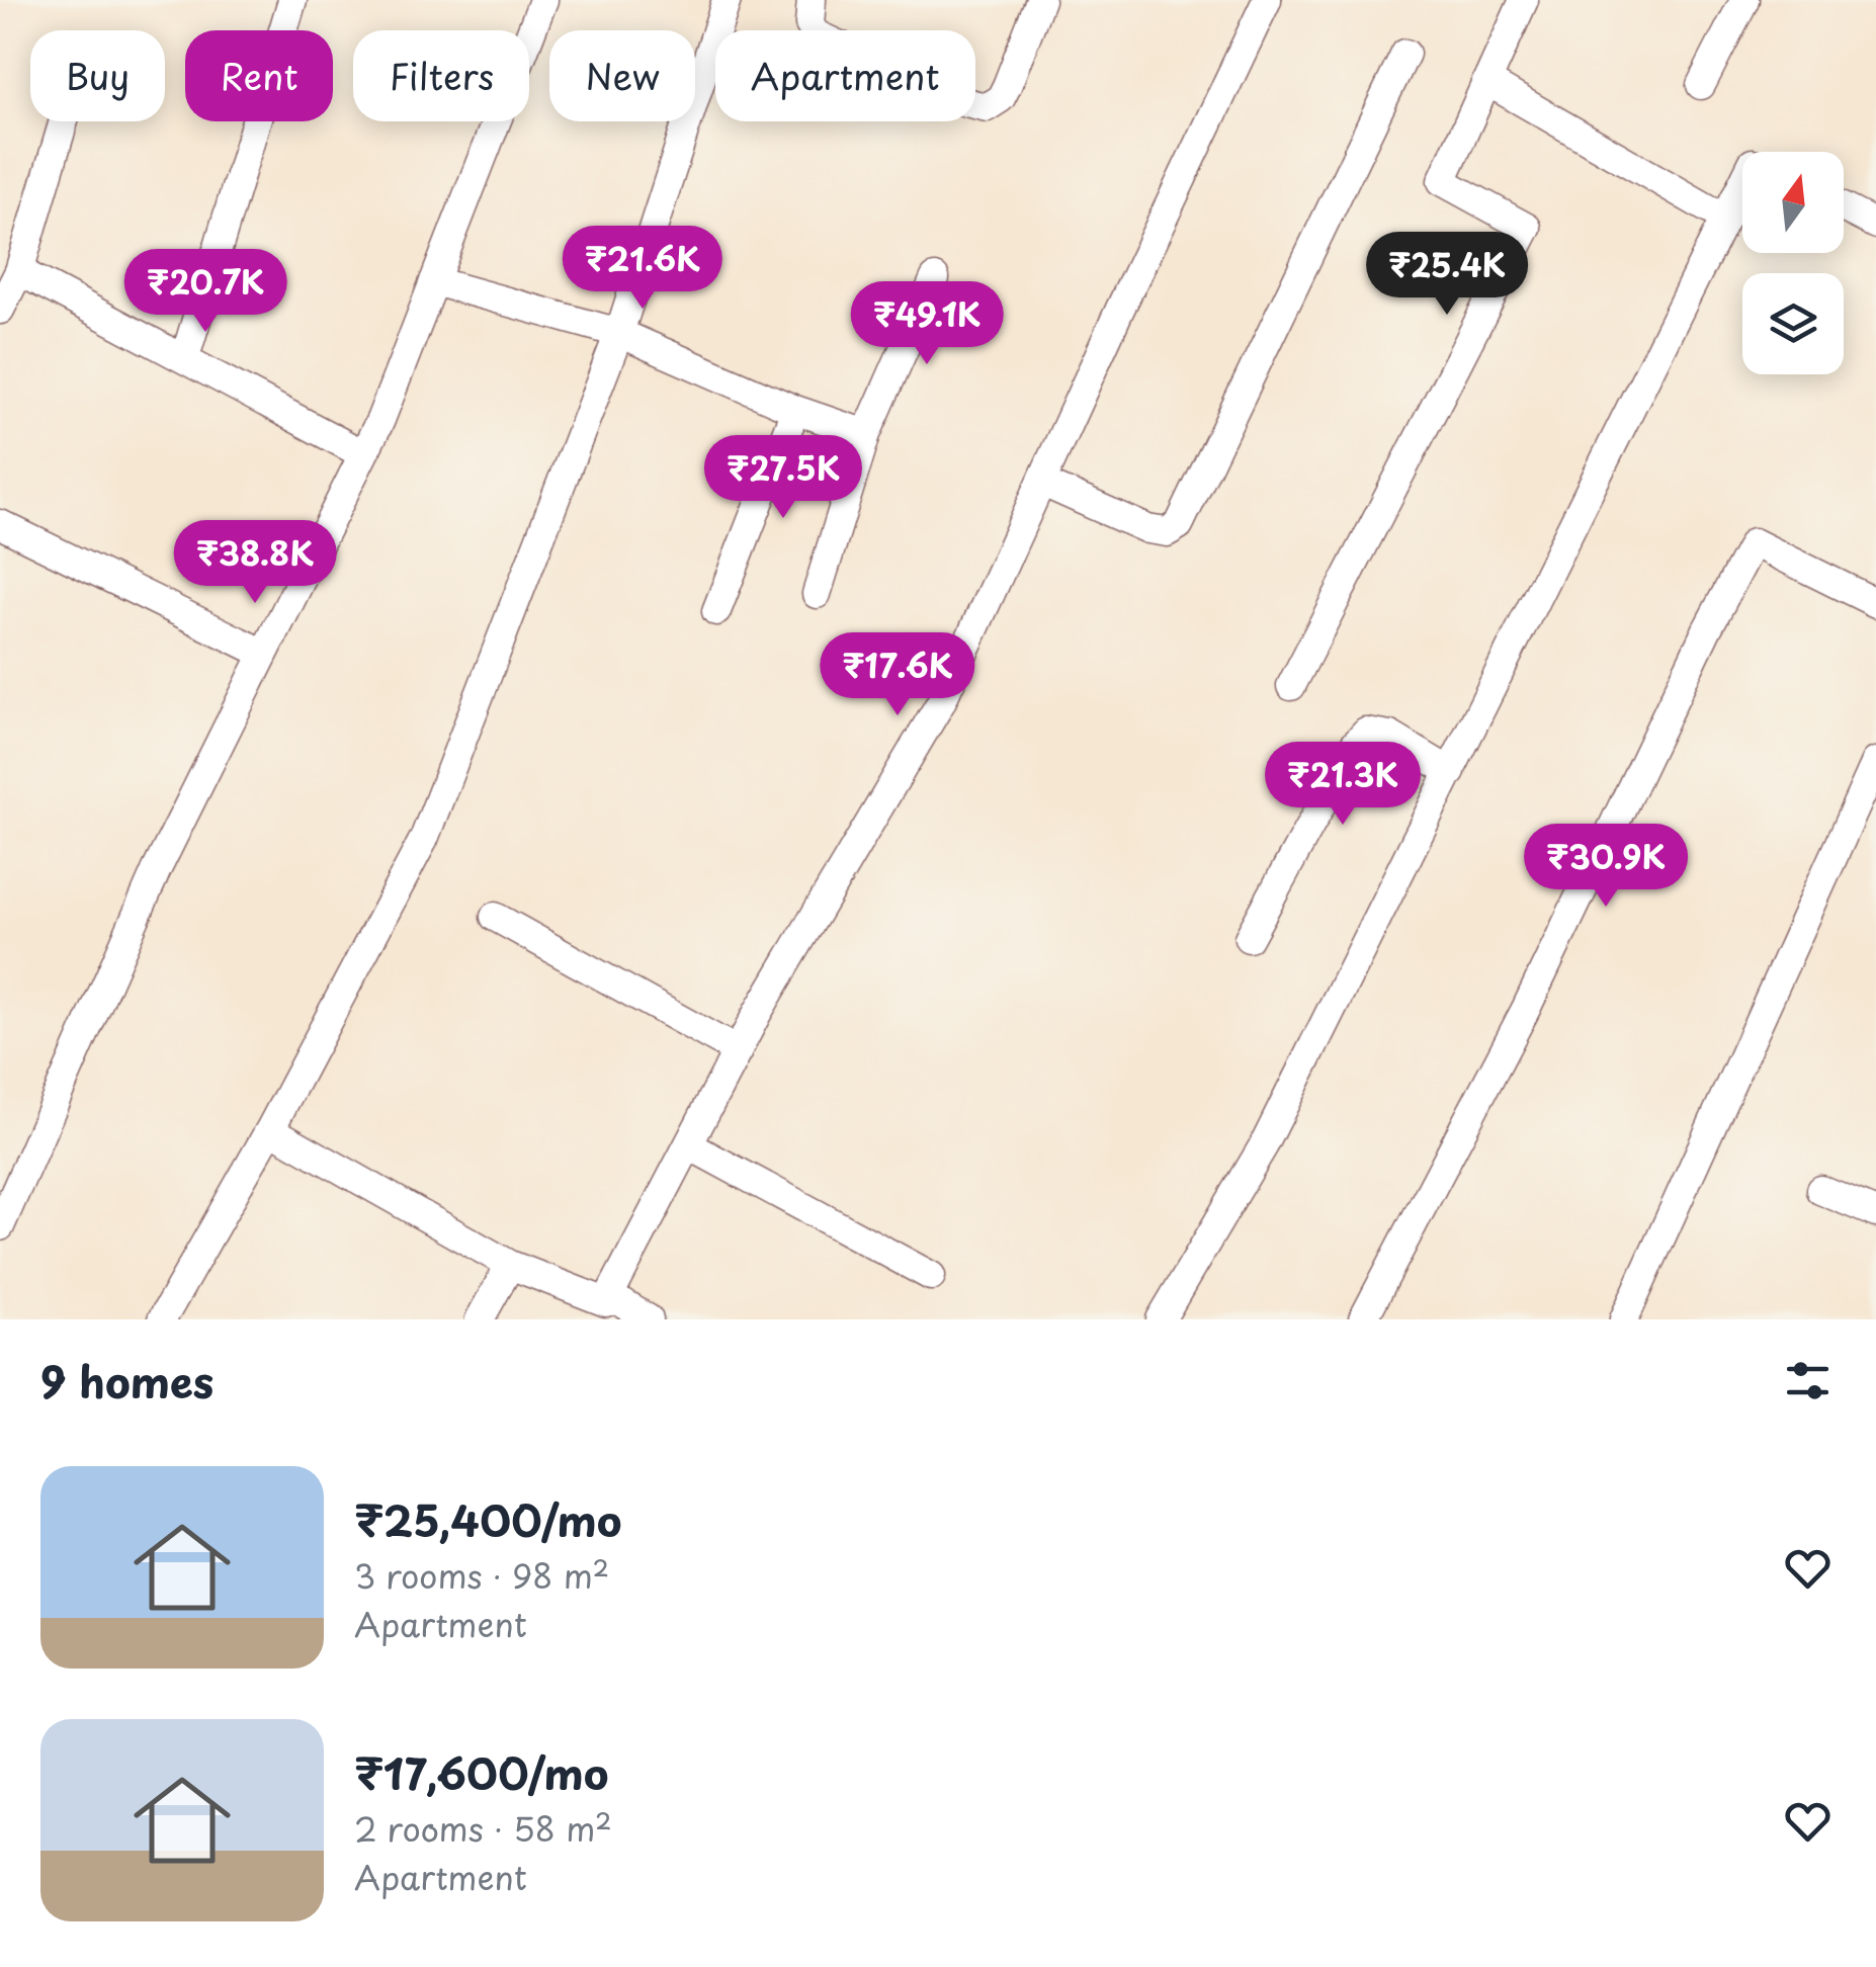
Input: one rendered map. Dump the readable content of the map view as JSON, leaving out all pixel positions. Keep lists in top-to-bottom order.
{
  "north": "top",
  "page": {
    "chip": [
      "Buy",
      "Rent",
      "Filters",
      "New",
      "Apartment"
    ],
    "price": [
      "₹21.6K",
      "₹25.4K",
      "₹20.7K",
      "₹49.1K",
      "₹27.5K",
      "₹38.8K",
      "₹17.6K",
      "₹21.3K",
      "₹30.9K"
    ],
    "heading": "9 homes",
    "list": [
      {
        "name": "₹25,400/mo",
        "note": "3 rooms · 98 m² · Apartment"
      },
      {
        "name": "₹17,600/mo",
        "note": "2 rooms · 58 m² · Apartment"
      }
    ]
  }
}
